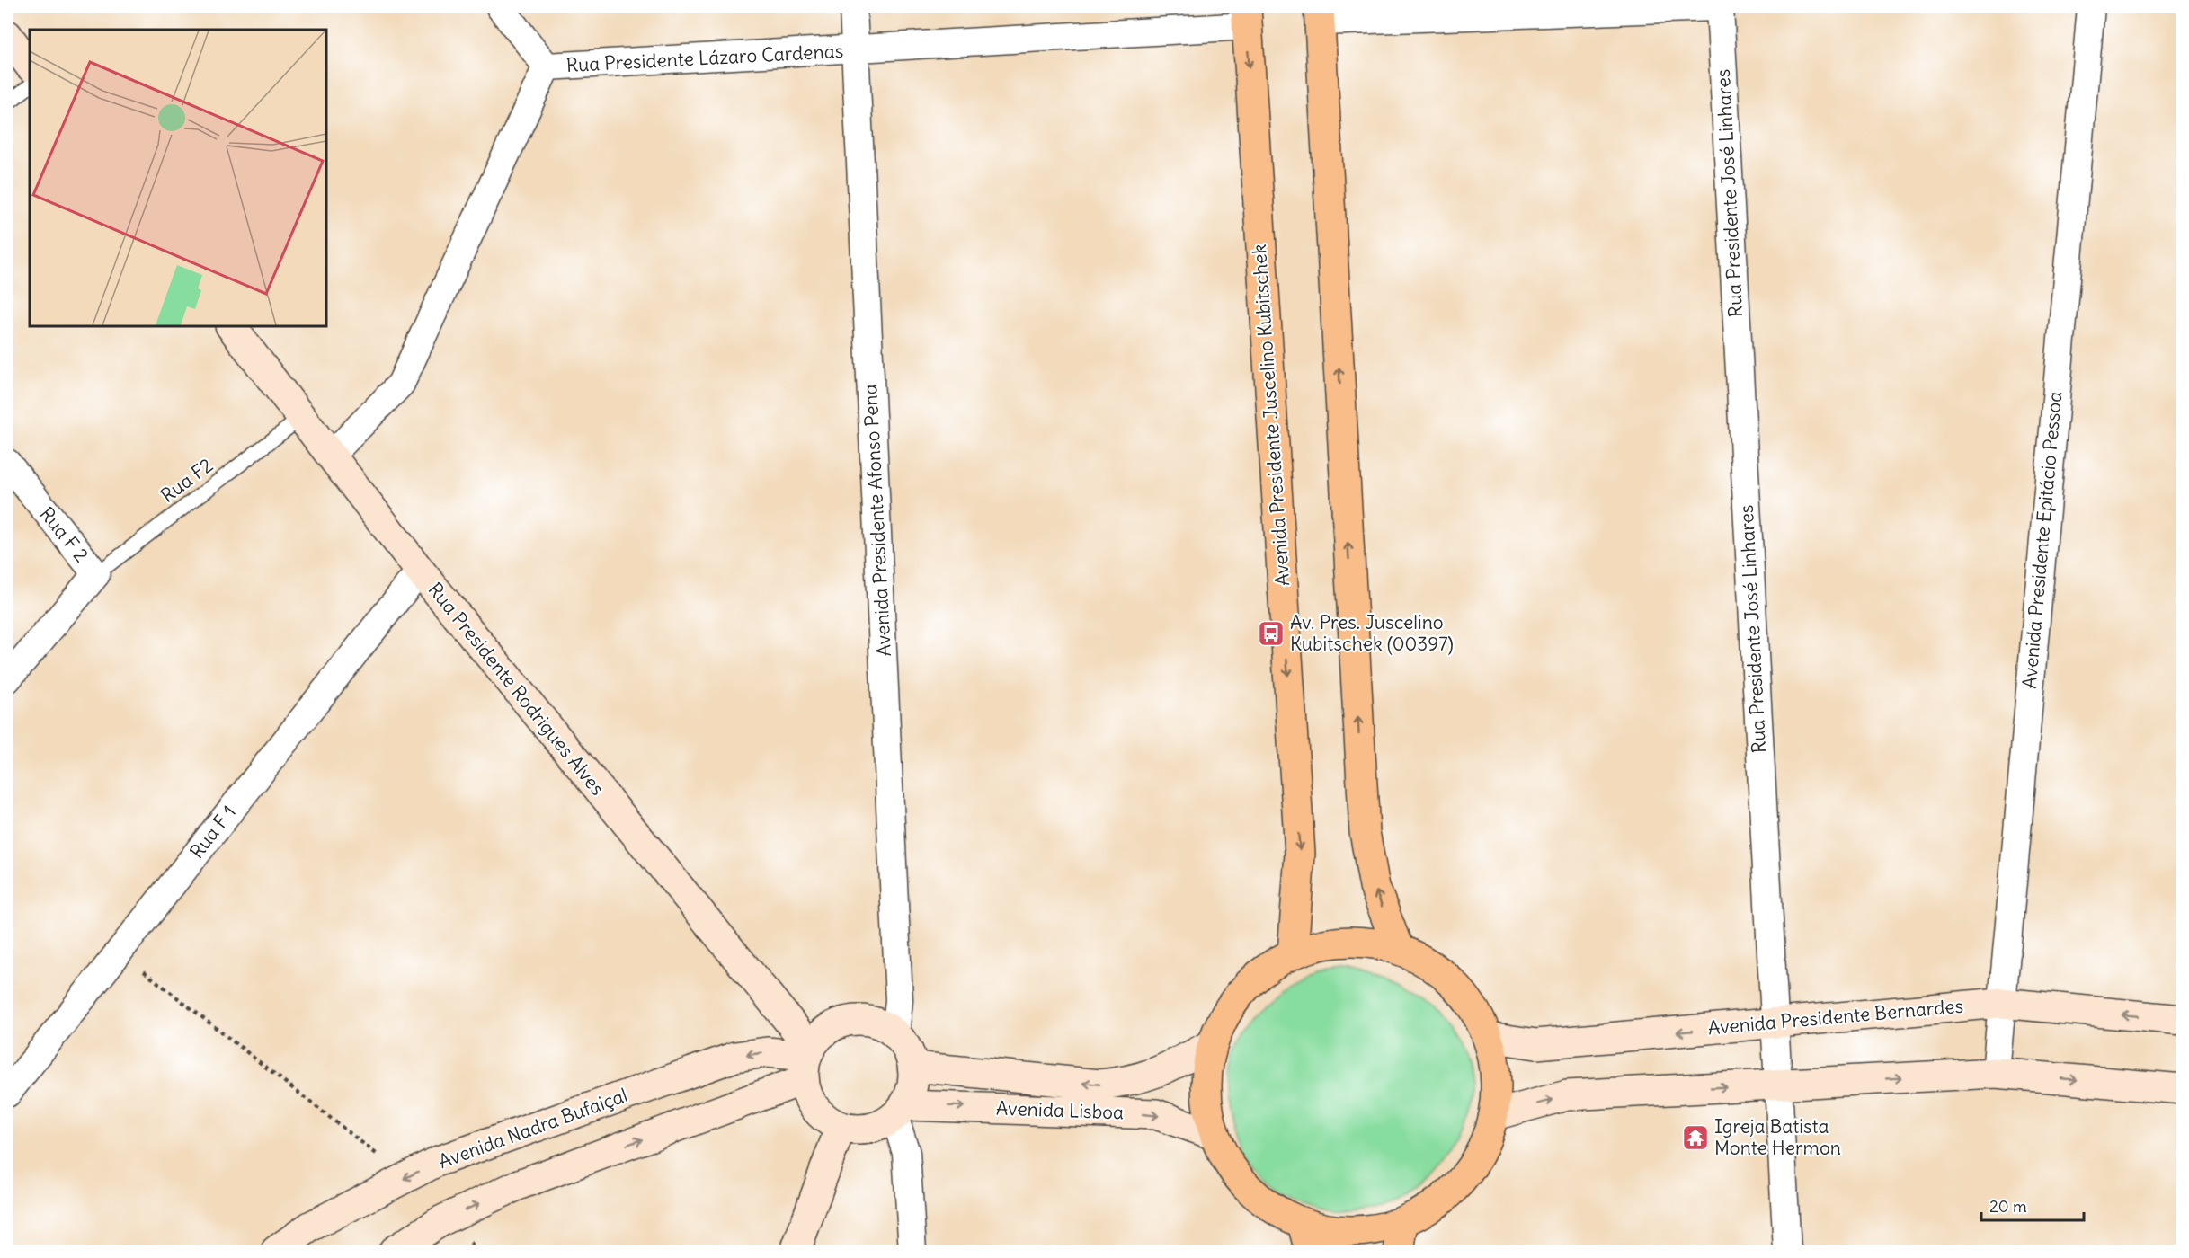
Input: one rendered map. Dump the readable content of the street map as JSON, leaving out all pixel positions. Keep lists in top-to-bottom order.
{
  "streets": {
    "main road": ["Avenida Presidente Juscelino Kubitschek"],
    "street": [
      "Rua Presidente Lázaro Cardenas",
      "Rua Presidente José Linhares",
      "Avenida Presidente Afonso Pena",
      "Rua F 2",
      "Avenida Presidente Epitácio Pessoa",
      "Rua Presidente Rodrigues Alves",
      "Rua F 1",
      "Avenida Presidente Bernardes",
      "Avenida Lisboa",
      "Avenida Nadra Bufaiçal"
    ],
    "lane": ["Rua F2"]
  },
  "crossings": [
    ["Rua Presidente Lázaro Cardenas", "Avenida Presidente Juscelino Kubitschek"],
    ["Rua Presidente Lázaro Cardenas", "Avenida Presidente Afonso Pena"],
    ["Rua Presidente Lázaro Cardenas", "Rua Presidente Rodrigues Alves"],
    ["Rua Presidente José Linhares", "Avenida Presidente Bernardes"],
    ["Rua F2", "Rua F 2"],
    ["Rua F2", "Rua Presidente Rodrigues Alves"],
    ["Avenida Presidente Afonso Pena", "Rua Presidente Rodrigues Alves"],
    ["Avenida Presidente Afonso Pena", "Avenida Lisboa"],
    ["Avenida Presidente Afonso Pena", "Avenida Nadra Bufaiçal"],
    ["Avenida Presidente Epitácio Pessoa", "Avenida Presidente Bernardes"],
    ["Rua Presidente Rodrigues Alves", "Rua F 1"],
    ["Rua Presidente Rodrigues Alves", "Avenida Lisboa"],
    ["Rua Presidente Rodrigues Alves", "Avenida Nadra Bufaiçal"],
    ["Avenida Lisboa", "Avenida Nadra Bufaiçal"]
  ],
  "places": {
    "bus stop": ["Av. Pres. Juscelino Kubitschek (00397)"],
    "temple": ["Igreja Batista Monte Hermon"]
  },
  "scale_bar": "20 m"
}
